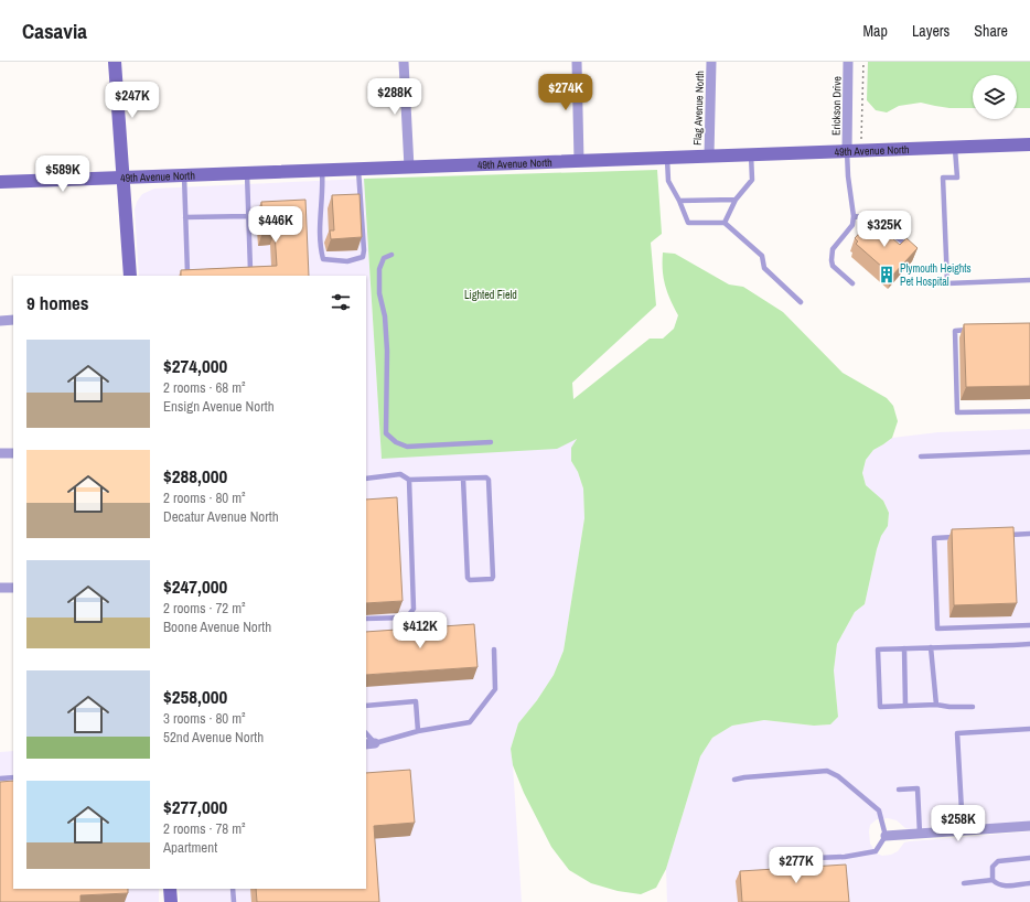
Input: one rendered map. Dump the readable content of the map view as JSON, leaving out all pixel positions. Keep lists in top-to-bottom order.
{
  "streets": {
    "street": ["Erickson Drive", "Flag Avenue North", "49th Avenue North"]
  },
  "crossings": [
    ["Erickson Drive", "49th Avenue North"],
    ["Flag Avenue North", "49th Avenue North"]
  ],
  "parks": ["Lighted Field"],
  "places": {
    "building": ["Plymouth Heights Pet Hospital"]
  },
  "page": {
    "header": "Casavia",
    "nav": ["Map", "Layers", "Share"],
    "price": [
      "$274K",
      "$288K",
      "$247K",
      "$589K",
      "$446K",
      "$325K",
      "$412K",
      "$258K",
      "$277K"
    ],
    "heading": "9 homes",
    "list": [
      {
        "name": "$274,000",
        "note": "2 rooms · 68 m² · Ensign Avenue North"
      },
      {
        "name": "$288,000",
        "note": "2 rooms · 80 m² · Decatur Avenue North"
      },
      {
        "name": "$247,000",
        "note": "2 rooms · 72 m² · Boone Avenue North"
      },
      {
        "name": "$258,000",
        "note": "3 rooms · 80 m² · 52nd Avenue North"
      },
      {
        "name": "$277,000",
        "note": "2 rooms · 78 m² · Apartment"
      }
    ]
  }
}
